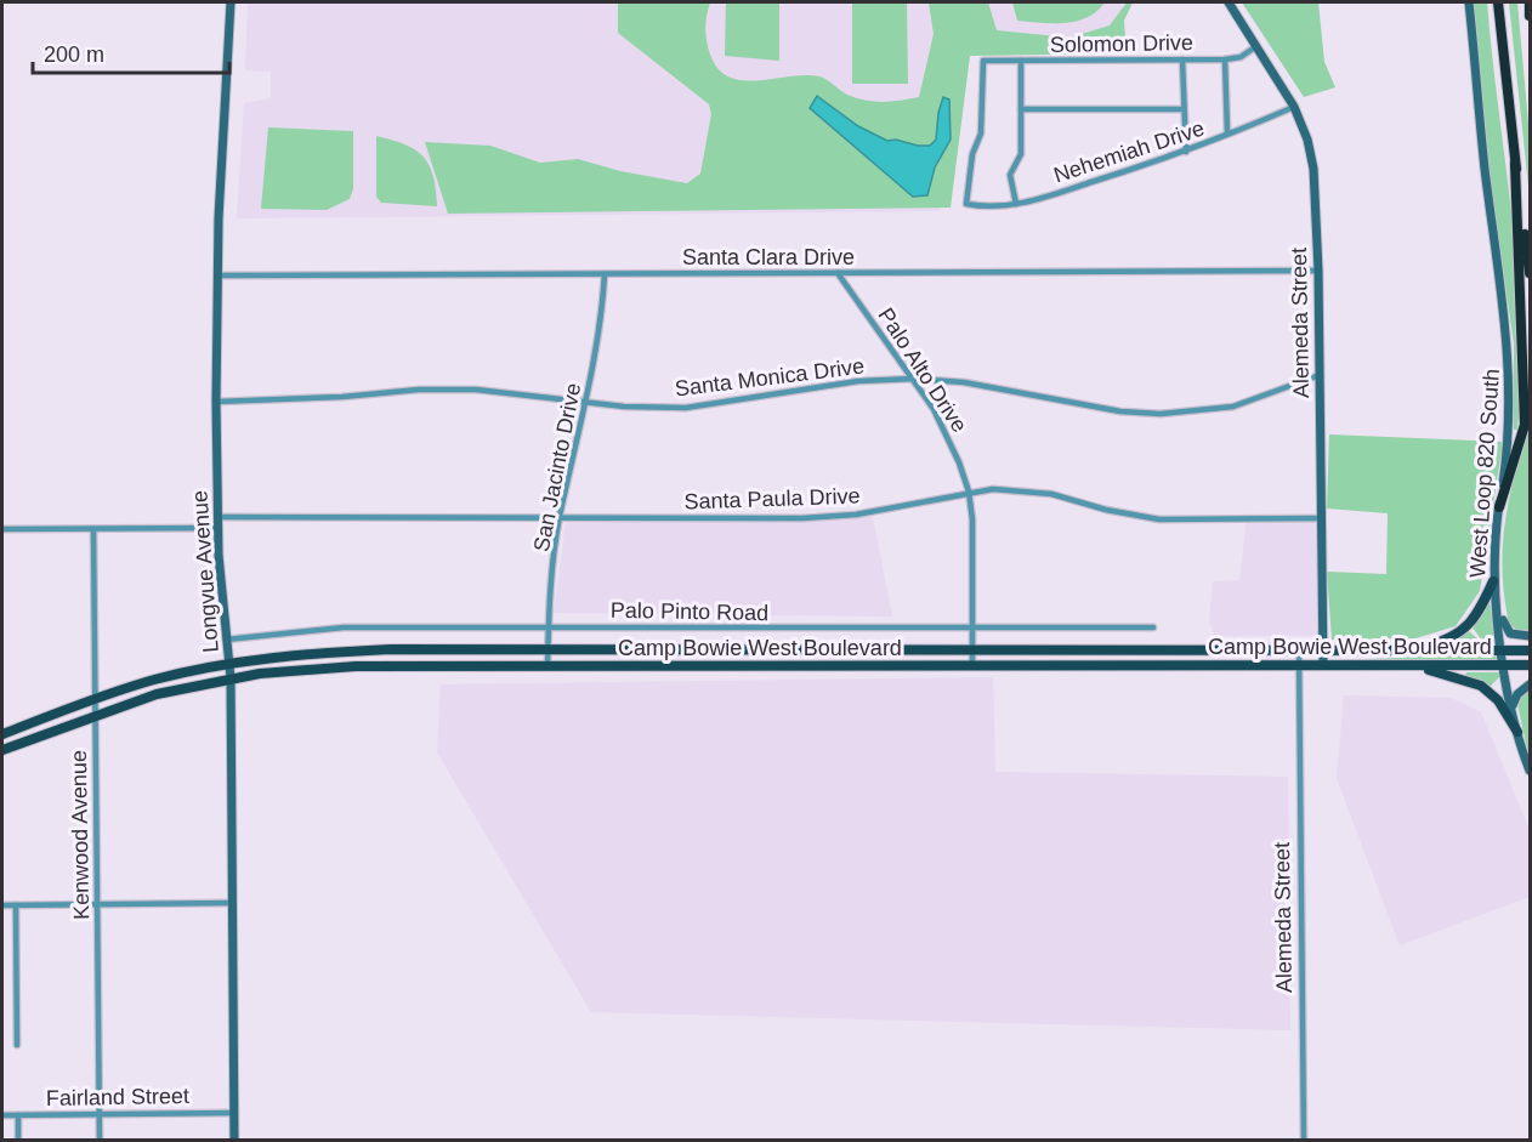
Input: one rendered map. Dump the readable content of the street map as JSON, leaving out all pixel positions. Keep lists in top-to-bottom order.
{
  "streets": {
    "main road": [
      "Alemeda Street",
      "West Loop 820 South",
      "Longvue Avenue",
      "Camp Bowie West Boulevard"
    ],
    "street": [
      "Solomon Drive",
      "Nehemiah Drive",
      "Santa Clara Drive",
      "Palo Alto Drive",
      "Santa Monica Drive",
      "San Jacinto Drive",
      "Santa Paula Drive",
      "Palo Pinto Road",
      "Kenwood Avenue",
      "Fairland Street"
    ]
  },
  "crossings": [
    ["Solomon Drive", "Nehemiah Drive"],
    ["Solomon Drive", "Alemeda Street"],
    ["Nehemiah Drive", "Alemeda Street"],
    ["Santa Clara Drive", "Alemeda Street"],
    ["Santa Clara Drive", "Palo Alto Drive"],
    ["Santa Clara Drive", "San Jacinto Drive"],
    ["Santa Clara Drive", "Longvue Avenue"],
    ["Alemeda Street", "Santa Monica Drive"],
    ["Alemeda Street", "Santa Paula Drive"],
    ["Alemeda Street", "Camp Bowie West Boulevard"],
    ["Palo Alto Drive", "Santa Monica Drive"],
    ["Palo Alto Drive", "Santa Paula Drive"],
    ["Palo Alto Drive", "Palo Pinto Road"],
    ["Palo Alto Drive", "Camp Bowie West Boulevard"],
    ["Santa Monica Drive", "San Jacinto Drive"],
    ["Santa Monica Drive", "Longvue Avenue"],
    ["San Jacinto Drive", "Santa Paula Drive"],
    ["San Jacinto Drive", "Palo Pinto Road"],
    ["San Jacinto Drive", "Camp Bowie West Boulevard"],
    ["West Loop 820 South", "Camp Bowie West Boulevard"],
    ["Santa Paula Drive", "Longvue Avenue"],
    ["Longvue Avenue", "Palo Pinto Road"],
    ["Longvue Avenue", "Camp Bowie West Boulevard"],
    ["Longvue Avenue", "Fairland Street"],
    ["Camp Bowie West Boulevard", "Kenwood Avenue"],
    ["Kenwood Avenue", "Fairland Street"]
  ],
  "scale_bar": "200 m"
}
